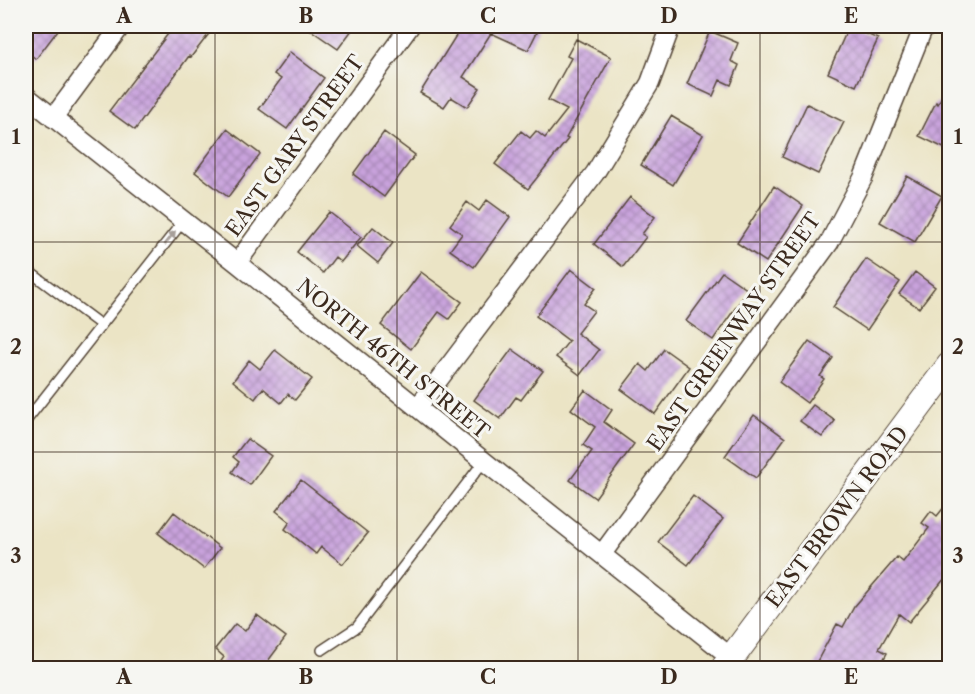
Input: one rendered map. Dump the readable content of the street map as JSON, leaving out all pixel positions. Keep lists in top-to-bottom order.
{
  "streets": {
    "main road": ["EAST BROWN ROAD"],
    "street": ["EAST GARY STREET", "EAST GREENWAY STREET", "NORTH 46TH STREET"]
  },
  "crossings": [
    ["EAST GARY STREET", "NORTH 46TH STREET"],
    ["EAST GREENWAY STREET", "NORTH 46TH STREET"],
    ["NORTH 46TH STREET", "EAST BROWN ROAD"]
  ],
  "grid": {
    "columns": [
      "A",
      "B",
      "C",
      "D",
      "E"
    ],
    "rows": ["1", "2", "3"]
  }
}
